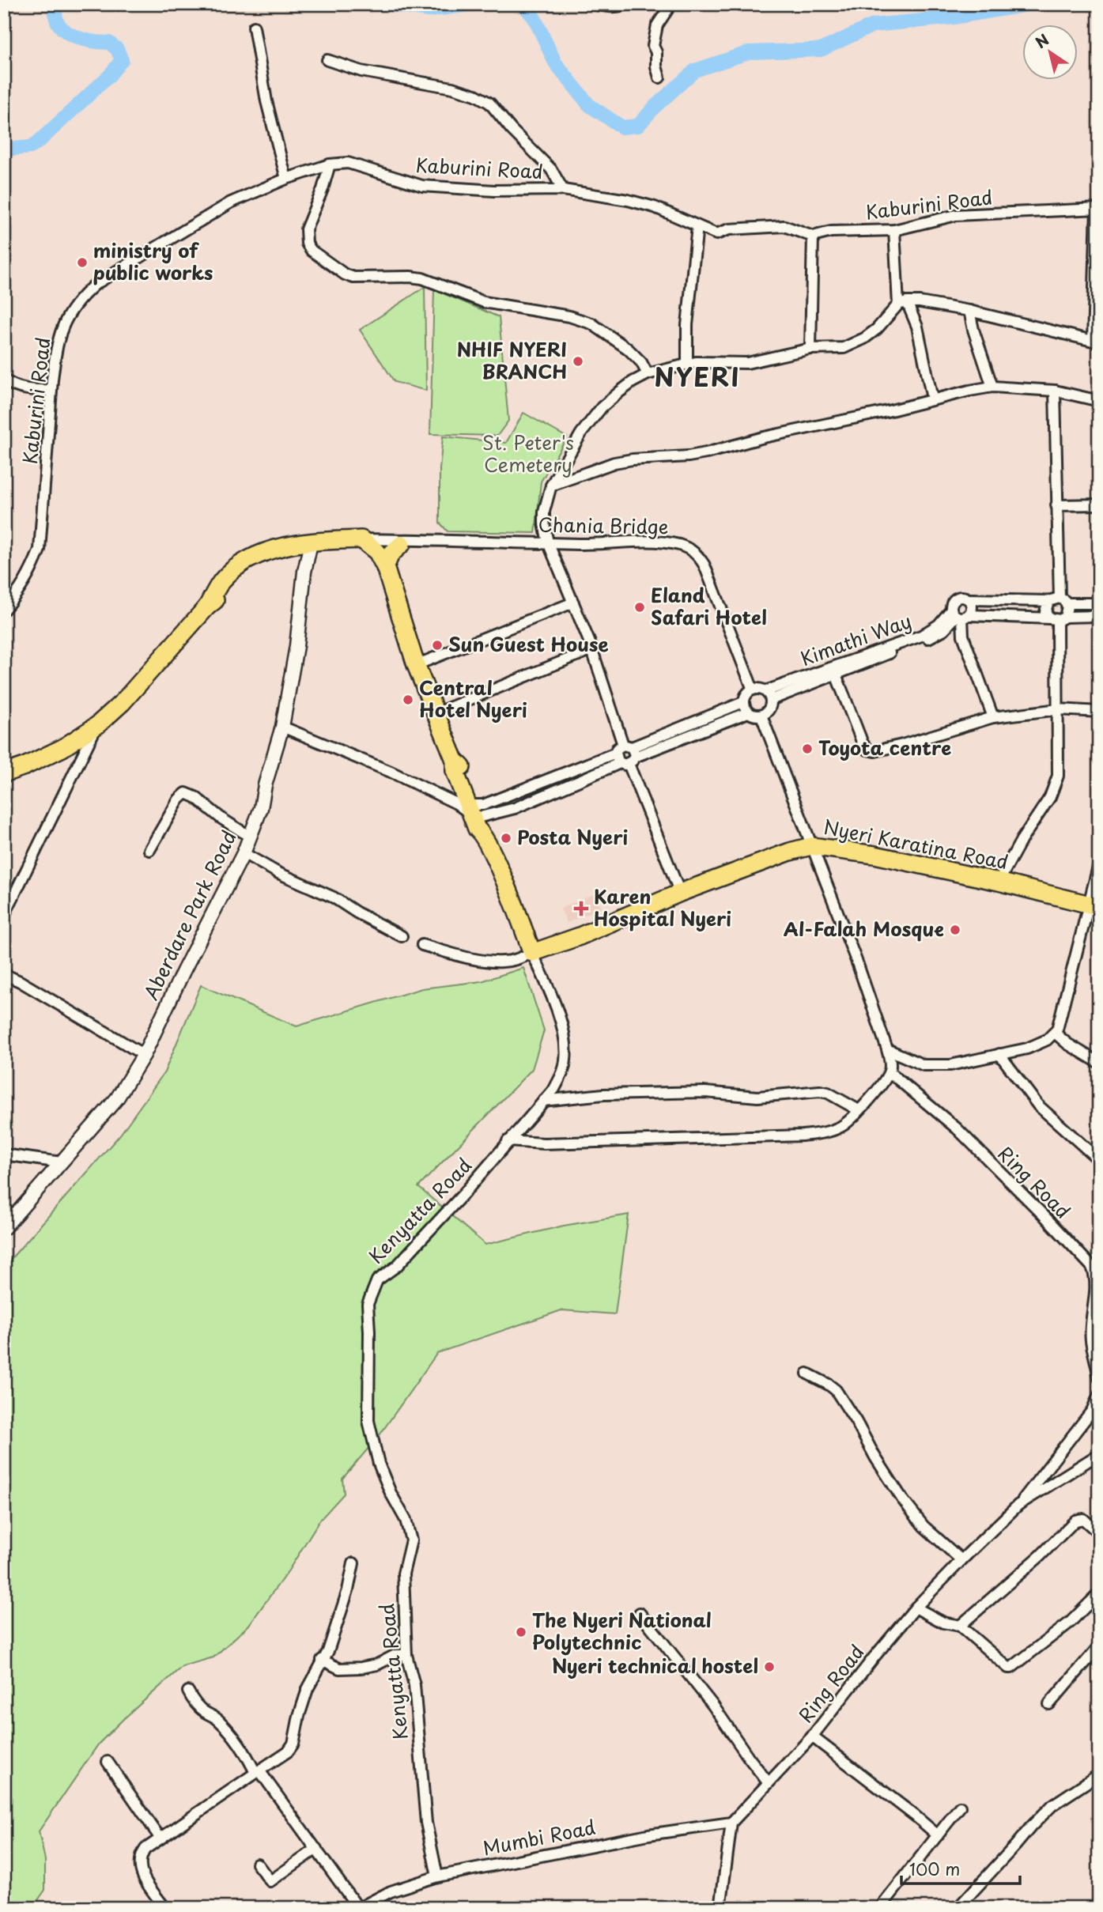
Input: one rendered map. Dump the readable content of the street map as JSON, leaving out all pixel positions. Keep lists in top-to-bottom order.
{
  "streets": {
    "highway": ["Nyeri Karatina Road"],
    "street": [
      "Kaburini Road",
      "Chania Bridge",
      "Kimathi Way",
      "Aberdare Park Road",
      "Ring Road",
      "Kenyatta Road",
      "Mumbi Road"
    ]
  },
  "crossings": [
    ["Chania Bridge", "Kimathi Way"],
    ["Nyeri Karatina Road", "Kenyatta Road"],
    ["Ring Road", "Mumbi Road"],
    ["Kenyatta Road", "Mumbi Road"]
  ],
  "districts": ["NYERI"],
  "parks": ["St. Peter's Cemetery"],
  "places": {
    "other": [
      "ministry of public works",
      "NHIF NYERI BRANCH",
      "Eland Safari Hotel",
      "Sun Guest House",
      "Central Hotel Nyeri",
      "Toyota centre",
      "Posta Nyeri",
      "Al-Falah Mosque",
      "The Nyeri National Polytechnic",
      "Nyeri technical hostel"
    ],
    "health": ["Karen Hospital Nyeri"]
  },
  "scale_bar": "100 m",
  "north": "top left"
}
